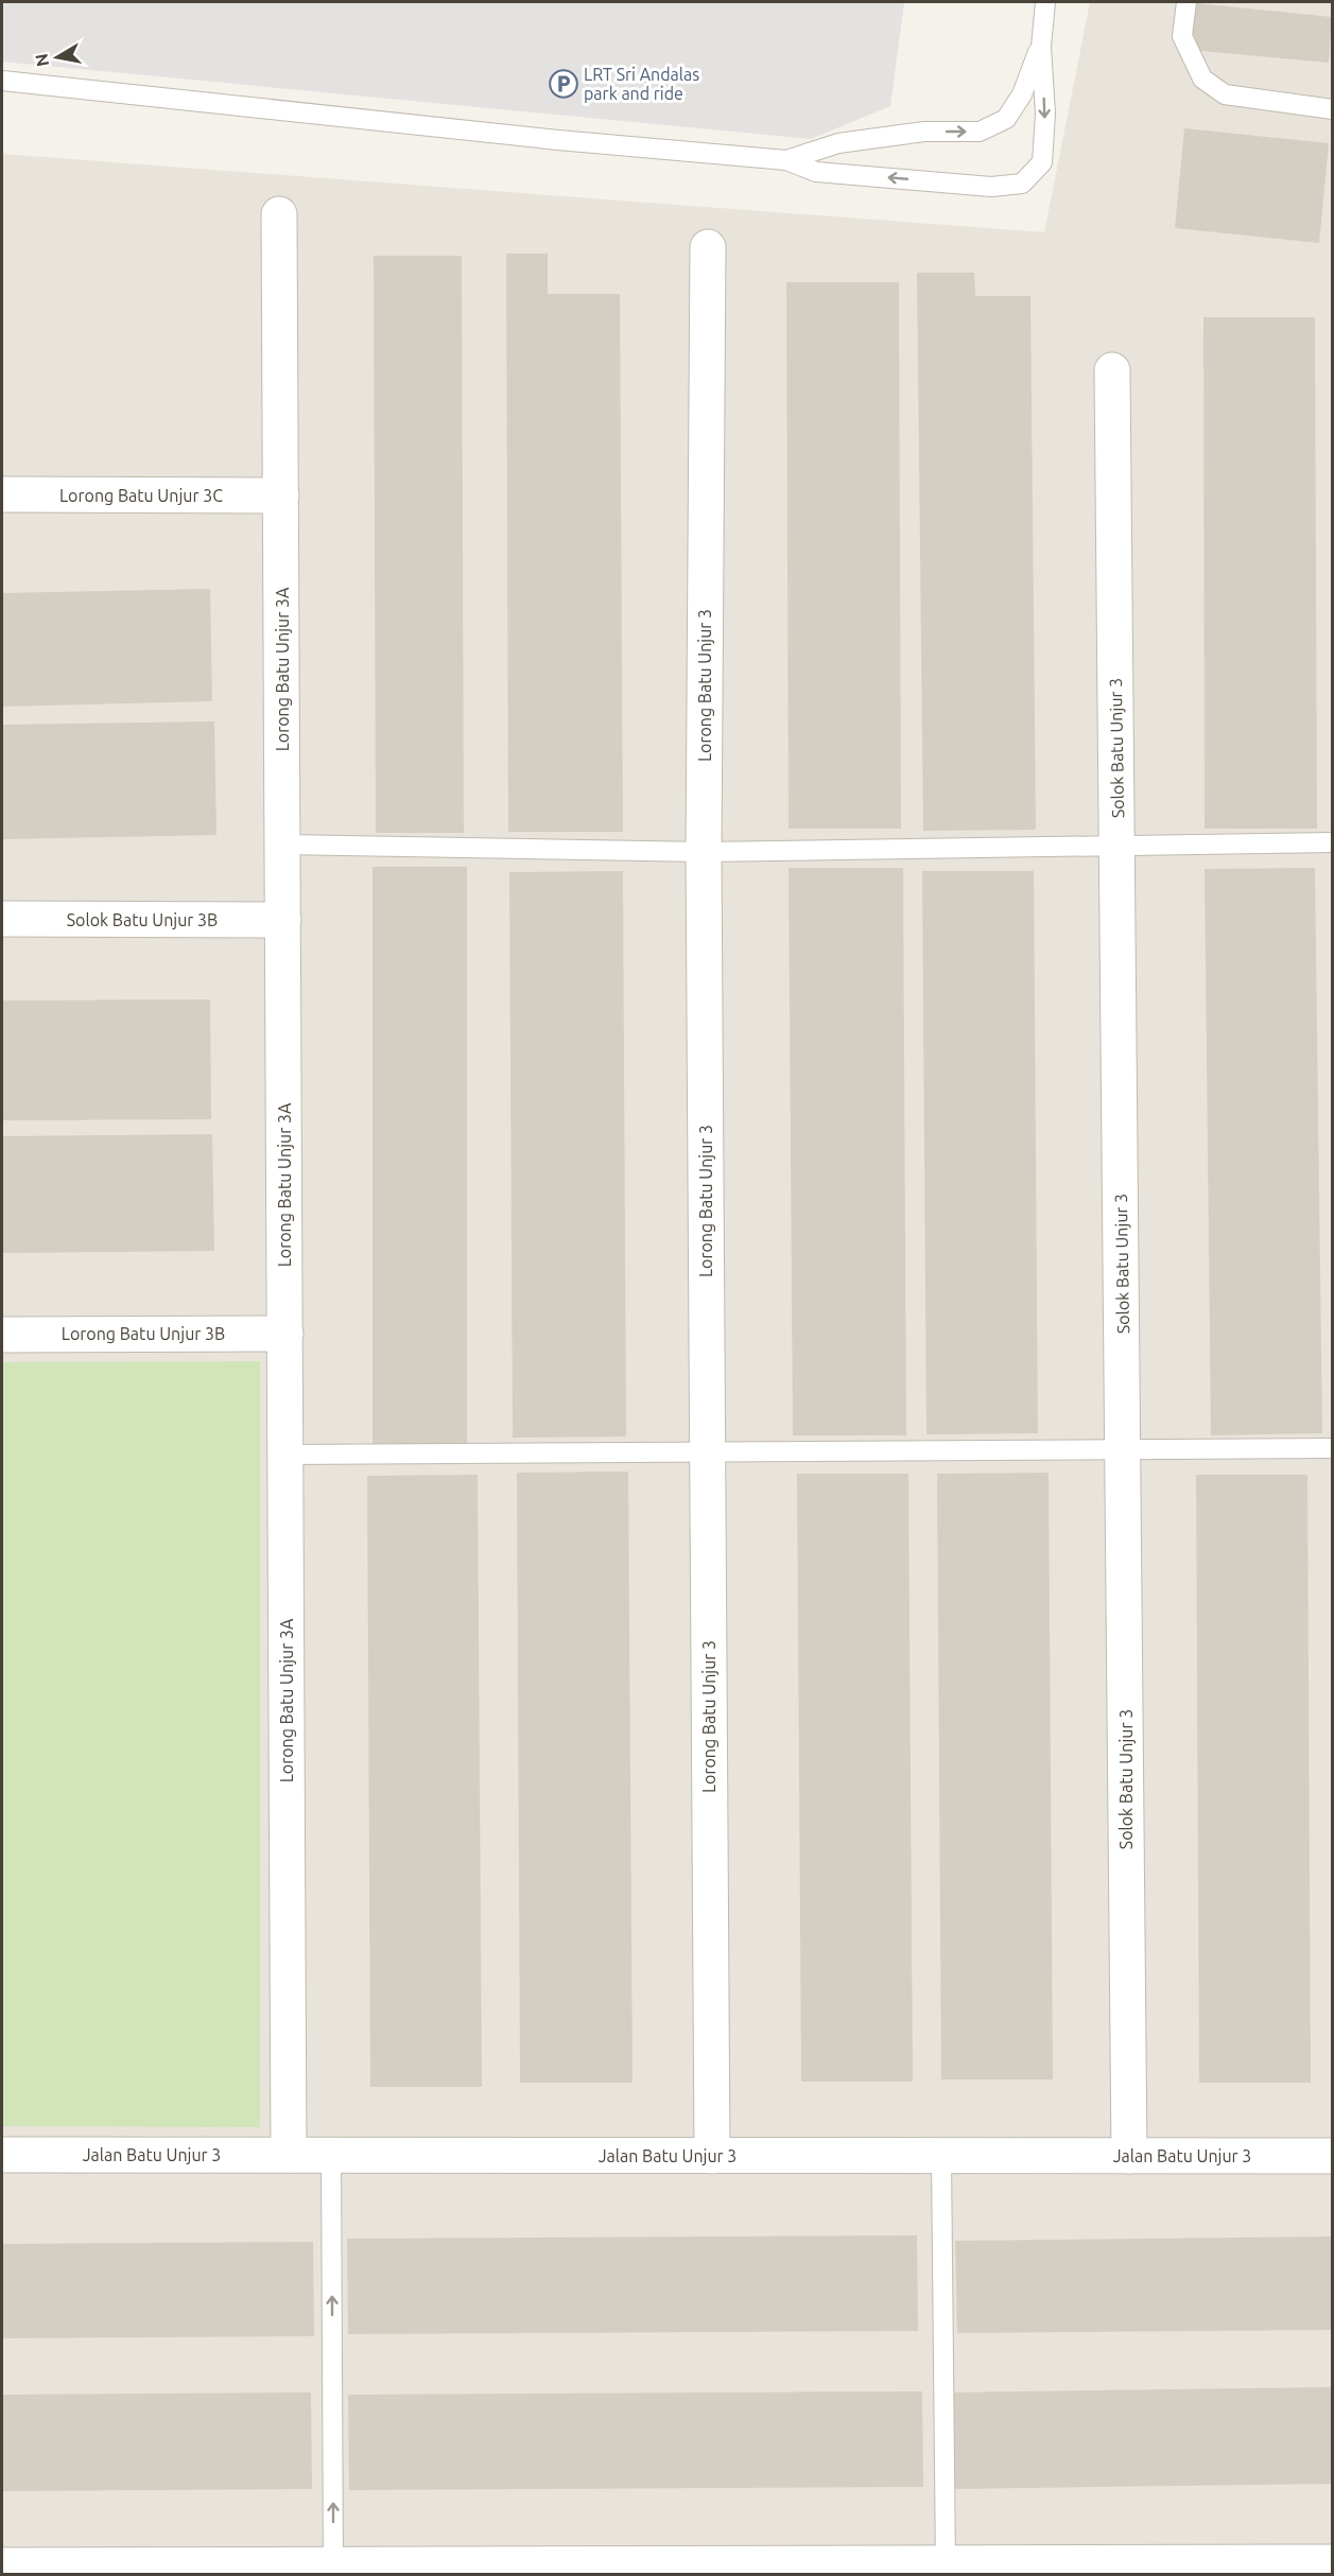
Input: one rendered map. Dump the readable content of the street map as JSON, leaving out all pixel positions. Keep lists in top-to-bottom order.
{
  "streets": {
    "street": [
      "Lorong Batu Unjur 3C",
      "Lorong Batu Unjur 3A",
      "Lorong Batu Unjur 3",
      "Solok Batu Unjur 3",
      "Solok Batu Unjur 3B",
      "Lorong Batu Unjur 3B",
      "Jalan Batu Unjur 3"
    ]
  },
  "crossings": [
    ["Lorong Batu Unjur 3C", "Lorong Batu Unjur 3A"],
    ["Lorong Batu Unjur 3A", "Solok Batu Unjur 3B"],
    ["Lorong Batu Unjur 3A", "Lorong Batu Unjur 3B"],
    ["Lorong Batu Unjur 3A", "Jalan Batu Unjur 3"],
    ["Lorong Batu Unjur 3", "Jalan Batu Unjur 3"],
    ["Solok Batu Unjur 3", "Jalan Batu Unjur 3"]
  ],
  "places": {
    "parking": ["LRT Sri Andalas park and ride"]
  },
  "north": "left"
}
